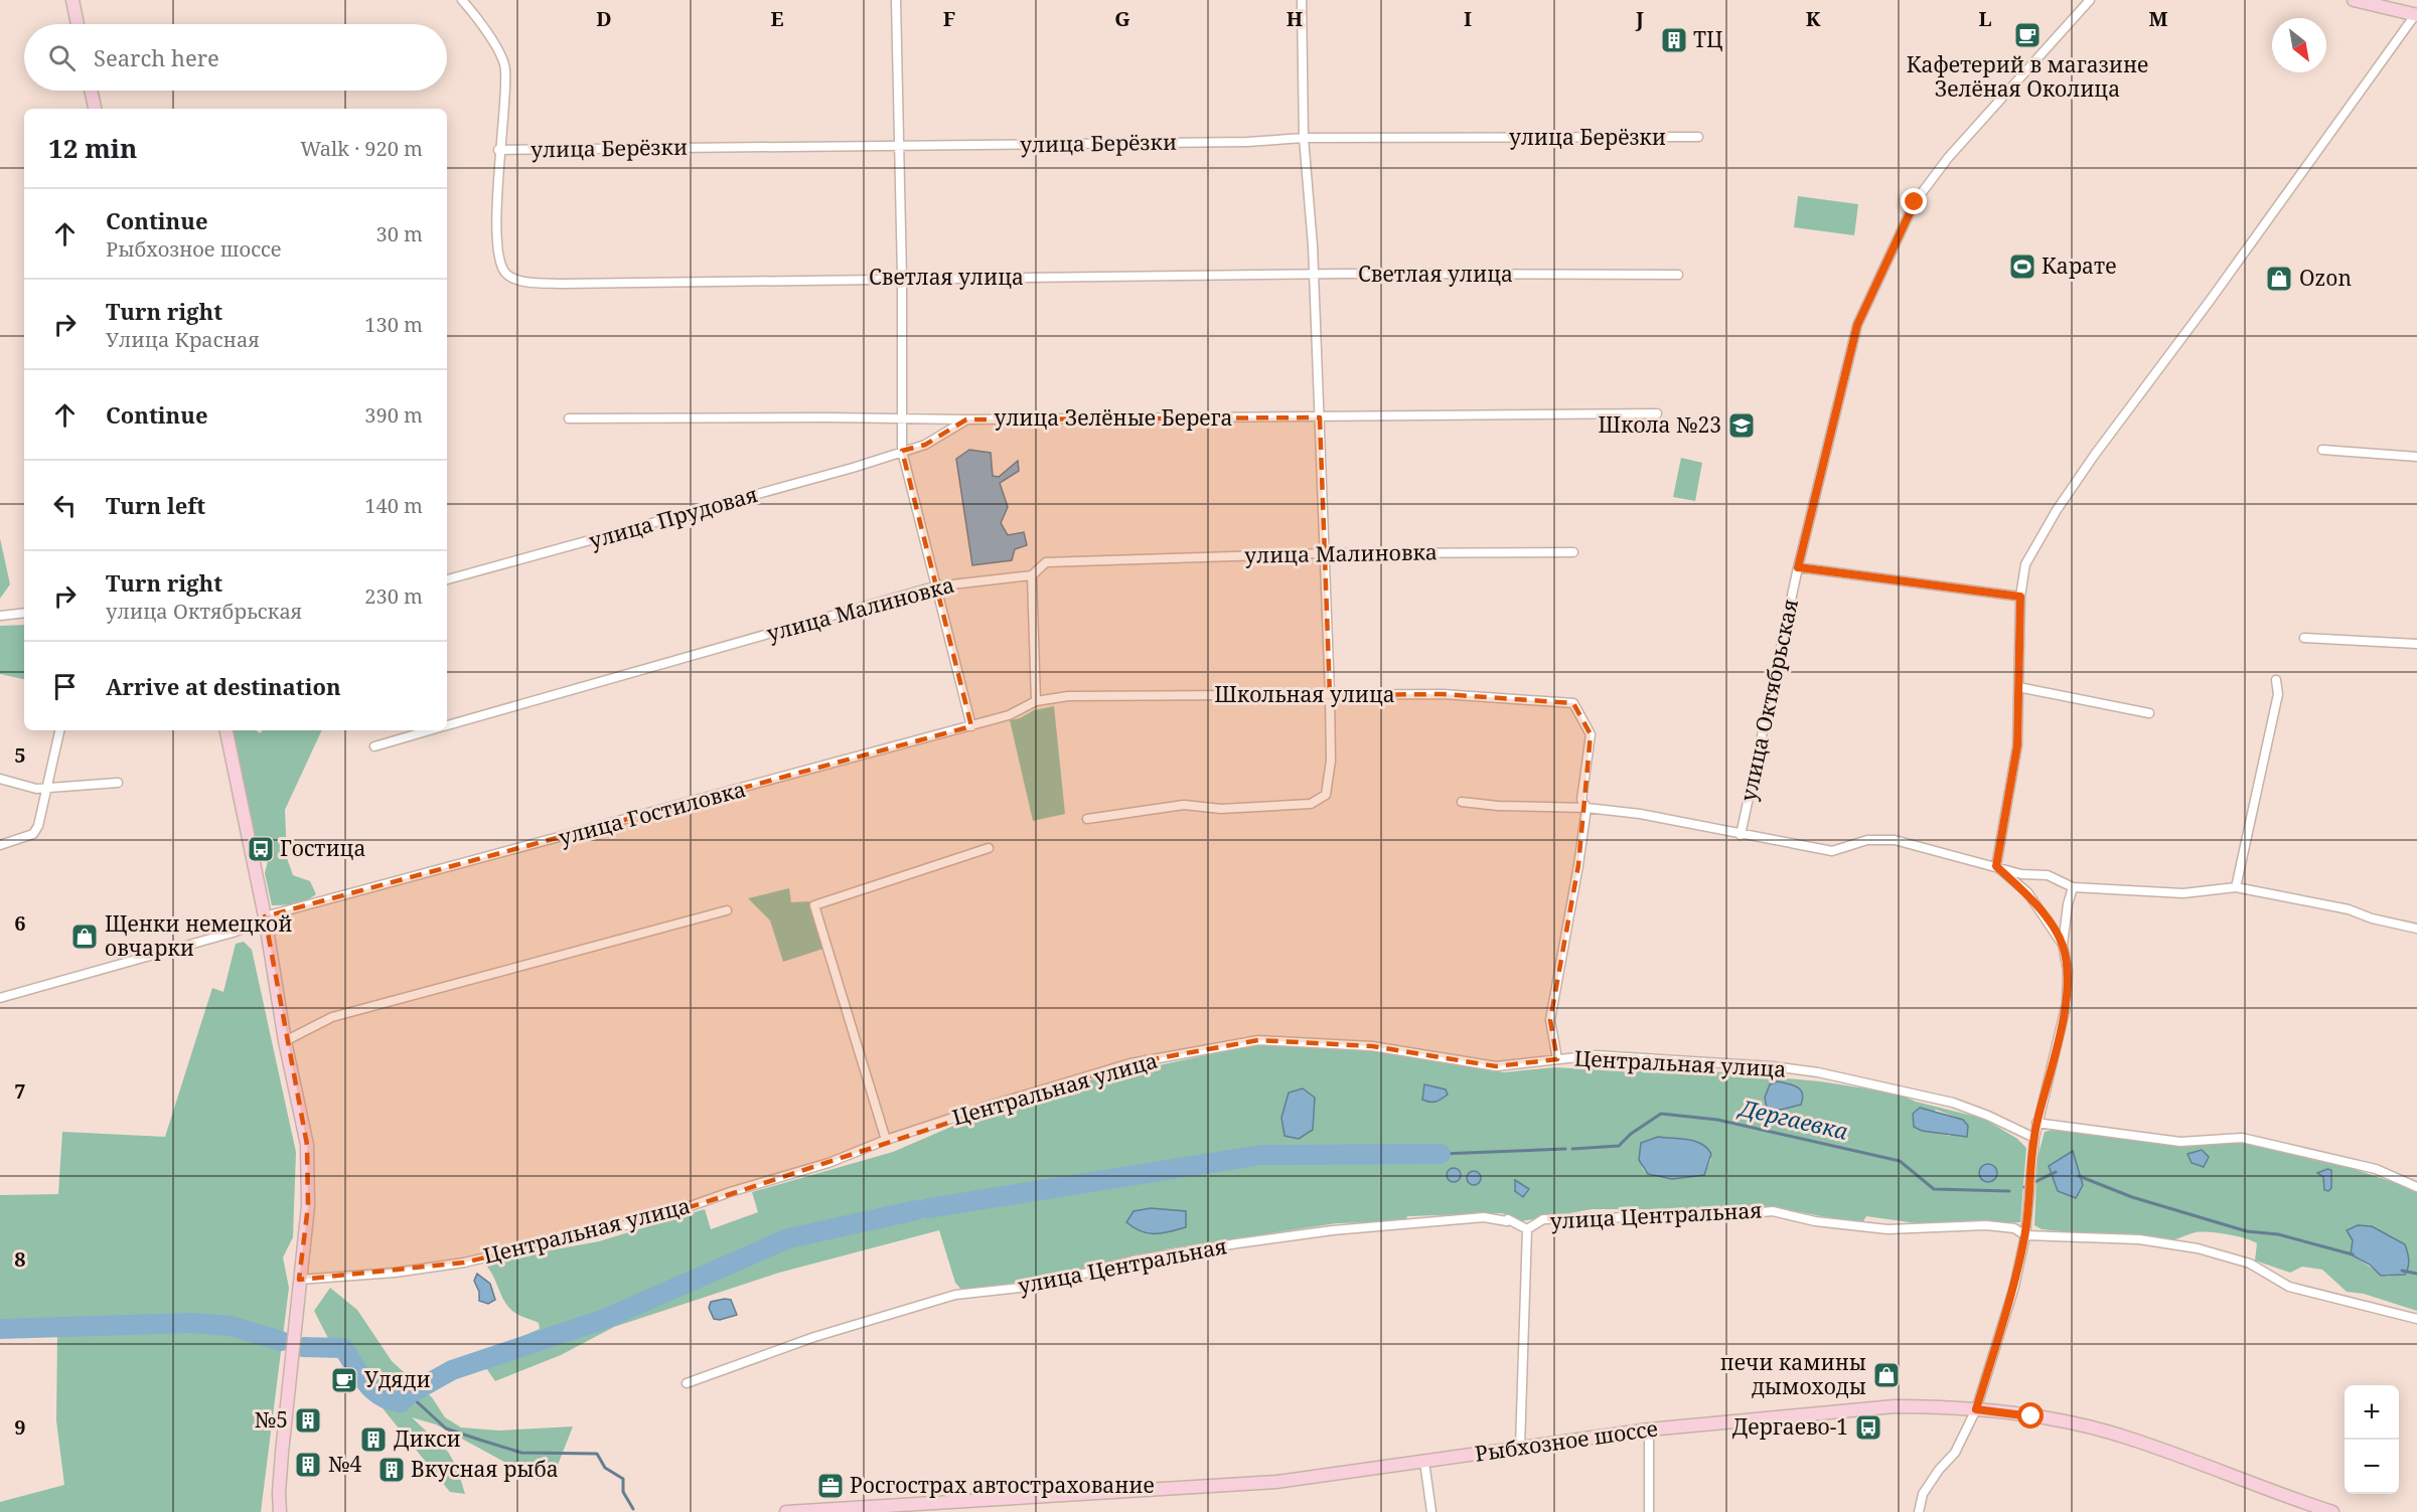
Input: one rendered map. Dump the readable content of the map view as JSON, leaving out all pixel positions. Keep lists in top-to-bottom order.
{
  "streets": {
    "main road": ["Рыбхозное шоссе"],
    "street": [
      "улица Берёзки",
      "Светлая улица",
      "улица Зелёные Берега",
      "улица Прудовая",
      "улица Малиновка",
      "Школьная улица",
      "улица Октябрьская",
      "улица Гостиловка",
      "Центральная улица",
      "улица Центральная"
    ]
  },
  "crossings": [
    ["улица Берёзки", "Светлая улица"],
    ["улица Зелёные Берега", "улица Прудовая"],
    ["Школьная улица", "улица Гостиловка"]
  ],
  "water": ["Дергаевка"],
  "places": {
    "cafe": ["Кафетерий в магазине Зелёная Околица", "Удяди"],
    "building": [
      "ТЦ",
      "№5",
      "Дикси",
      "№4",
      "Вкусная рыба"
    ],
    "sports": ["Карате"],
    "shop": ["Ozon", "Щенки немецкой овчарки", "печи камины дымоходы"],
    "school or university": ["Школа №23"],
    "bus stop": ["Гостица", "Дергаево-1"],
    "office": ["Росгострах автострахование"]
  },
  "north": "bottom right",
  "page": {
    "search": "Search here",
    "heading": ["12 min", "Walk · 920 m"],
    "list": [
      ["Continue", "Рыбхозное шоссе", "30 m"],
      ["Turn right", "Улица Красная", "130 m"],
      ["Continue", "390 m"],
      ["Turn left", "140 m"],
      ["Turn right", "улица Октябрьская", "230 m"],
      "Arrive at destination"
    ],
    "map_buttons": ["+", "−"]
  },
  "grid": {
    "columns": [
      "D",
      "E",
      "F",
      "G",
      "H",
      "I",
      "J",
      "K",
      "L",
      "M"
    ],
    "rows": [
      "5",
      "6",
      "7",
      "8",
      "9"
    ]
  }
}
